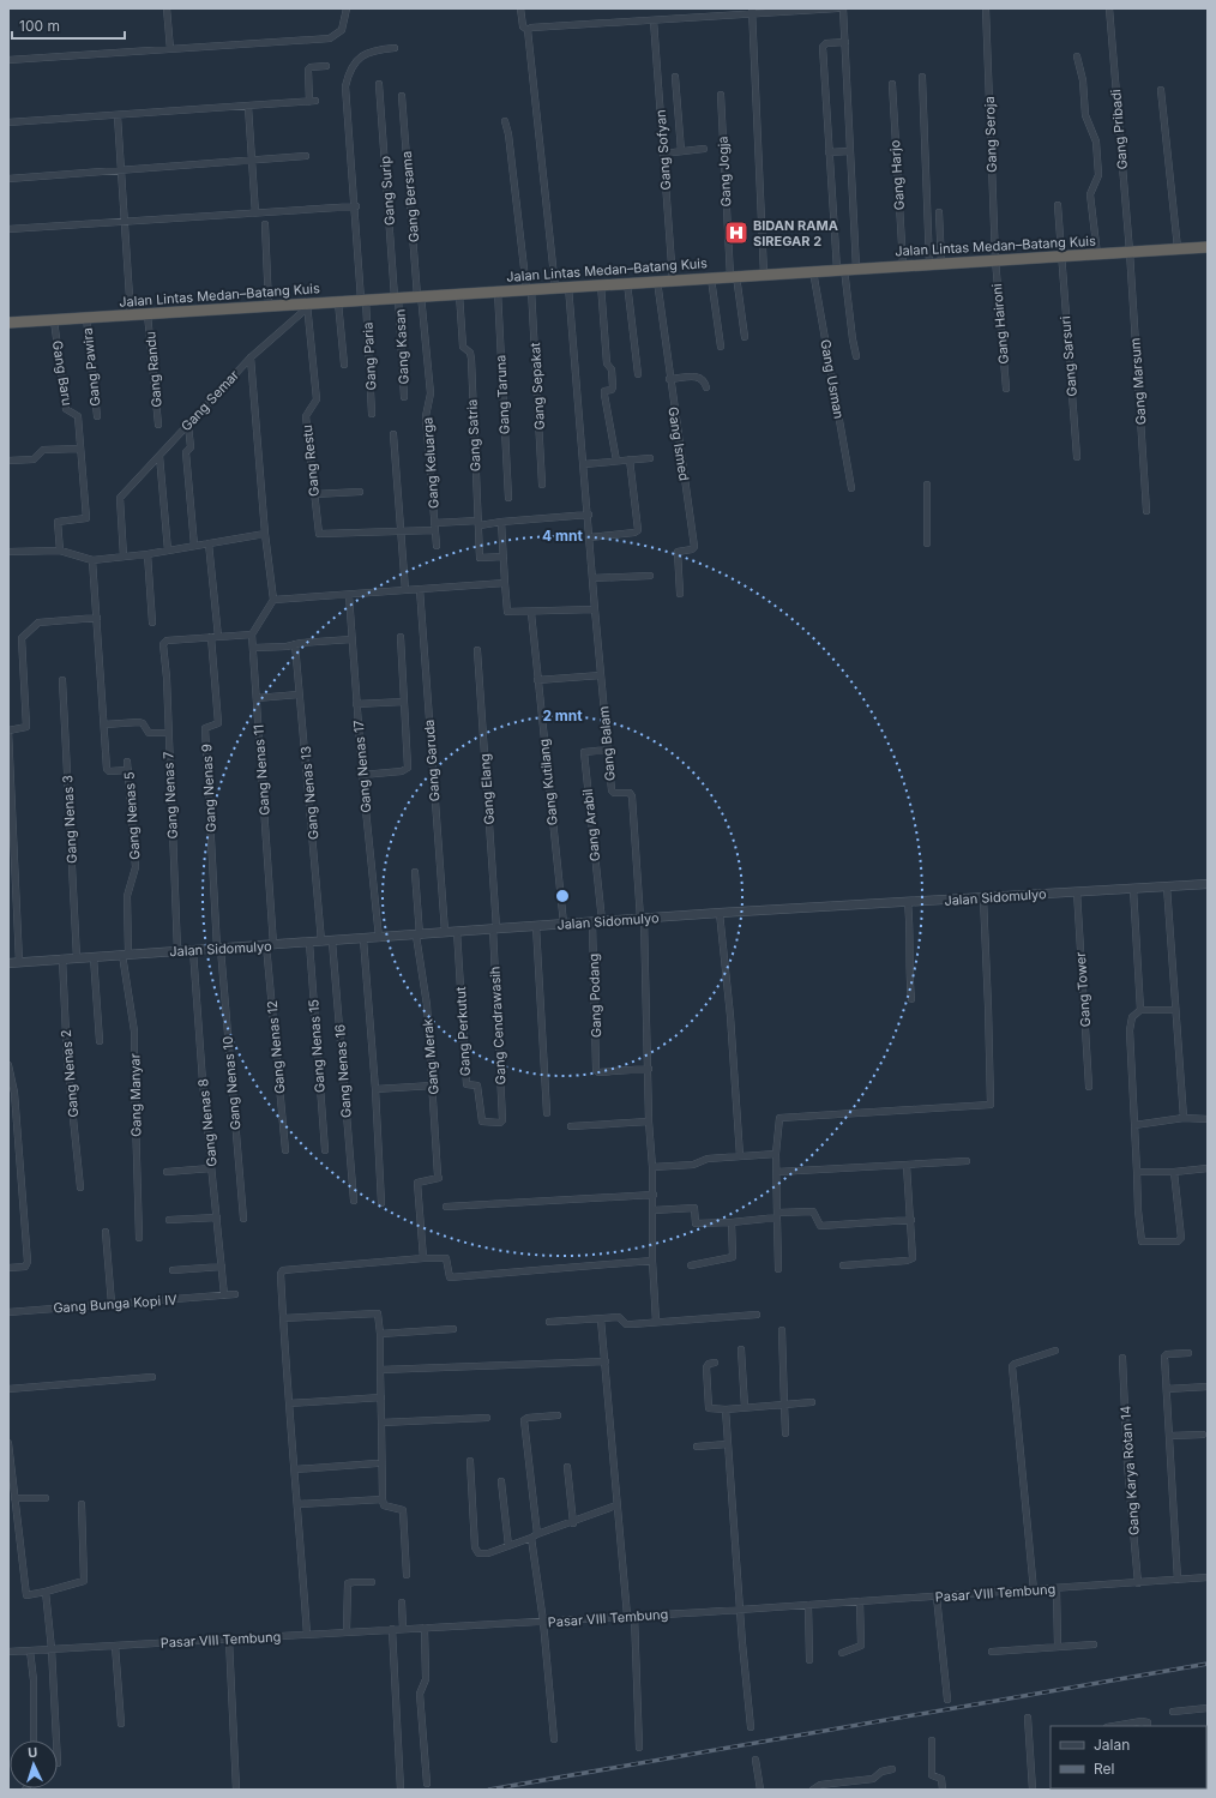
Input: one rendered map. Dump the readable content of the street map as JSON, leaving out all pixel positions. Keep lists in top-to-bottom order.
{
  "streets": {
    "highway": ["Jalan Lintas Medan–Batang Kuis"],
    "street": [
      "Gang Pribadi",
      "Gang Seroja",
      "Gang Sofyan",
      "Gang Jogja",
      "Gang Harjo",
      "Gang Surip",
      "Gang Bersama",
      "Gang Haironi",
      "Gang Kasan",
      "Gang Paria",
      "Gang Sarsuri",
      "Gang Pawira",
      "Gang Randu",
      "Gang Baru",
      "Gang Usman",
      "Gang Marsum",
      "Gang Sepakat",
      "Gang Taruna",
      "Gang Semar",
      "Gang Satria",
      "Gang Ismed",
      "Gang Restu",
      "Gang Keluarga",
      "Gang Balam",
      "Gang Garuda",
      "Gang Nenas 17",
      "Gang Nenas 11",
      "Gang Kutilang",
      "Gang Nenas 9",
      "Gang Elang",
      "Gang Nenas 13",
      "Gang Nenas 7",
      "Gang Nenas 5",
      "Gang Nenas 3",
      "Gang Arabil",
      "Jalan Sidomulyo",
      "Gang Tower",
      "Gang Podang",
      "Gang Cendrawasih",
      "Gang Perkutut",
      "Gang Nenas 15",
      "Gang Nenas 12",
      "Gang Merak",
      "Gang Nenas 16",
      "Gang Nenas 2",
      "Gang Nenas 10",
      "Gang Manyar",
      "Gang Nenas 8",
      "Gang Bunga Kopi IV",
      "Gang Karya Rotan 14",
      "Pasar VIII Tembung"
    ]
  },
  "crossings": [
    ["Gang Pribadi", "Jalan Lintas Medan–Batang Kuis"],
    ["Gang Pribadi", "Gang Marsum"],
    ["Gang Seroja", "Jalan Lintas Medan–Batang Kuis"],
    ["Gang Seroja", "Gang Haironi"],
    ["Gang Sofyan", "Jalan Lintas Medan–Batang Kuis"],
    ["Gang Jogja", "Jalan Lintas Medan–Batang Kuis"],
    ["Gang Harjo", "Jalan Lintas Medan–Batang Kuis"],
    ["Gang Surip", "Jalan Lintas Medan–Batang Kuis"],
    ["Gang Surip", "Gang Kasan"],
    ["Gang Bersama", "Jalan Lintas Medan–Batang Kuis"],
    ["Gang Bersama", "Gang Keluarga"],
    ["Jalan Lintas Medan–Batang Kuis", "Gang Haironi"],
    ["Jalan Lintas Medan–Batang Kuis", "Gang Kasan"],
    ["Jalan Lintas Medan–Batang Kuis", "Gang Paria"],
    ["Jalan Lintas Medan–Batang Kuis", "Gang Sarsuri"],
    ["Jalan Lintas Medan–Batang Kuis", "Gang Pawira"],
    ["Jalan Lintas Medan–Batang Kuis", "Gang Randu"],
    ["Jalan Lintas Medan–Batang Kuis", "Gang Baru"],
    ["Jalan Lintas Medan–Batang Kuis", "Gang Usman"],
    ["Jalan Lintas Medan–Batang Kuis", "Gang Marsum"],
    ["Jalan Lintas Medan–Batang Kuis", "Gang Sepakat"],
    ["Jalan Lintas Medan–Batang Kuis", "Gang Taruna"],
    ["Jalan Lintas Medan–Batang Kuis", "Gang Semar"],
    ["Jalan Lintas Medan–Batang Kuis", "Gang Satria"],
    ["Jalan Lintas Medan–Batang Kuis", "Gang Ismed"],
    ["Jalan Lintas Medan–Batang Kuis", "Gang Restu"],
    ["Jalan Lintas Medan–Batang Kuis", "Gang Keluarga"],
    ["Jalan Lintas Medan–Batang Kuis", "Gang Balam"],
    ["Gang Semar", "Gang Restu"],
    ["Gang Balam", "Gang Arabil"],
    ["Gang Balam", "Jalan Sidomulyo"],
    ["Gang Garuda", "Jalan Sidomulyo"],
    ["Gang Nenas 17", "Jalan Sidomulyo"],
    ["Gang Nenas 11", "Jalan Sidomulyo"],
    ["Gang Nenas 11", "Gang Nenas 12"],
    ["Gang Kutilang", "Jalan Sidomulyo"],
    ["Gang Nenas 9", "Gang Nenas 7"],
    ["Gang Nenas 9", "Jalan Sidomulyo"],
    ["Gang Nenas 9", "Gang Nenas 10"],
    ["Gang Elang", "Jalan Sidomulyo"],
    ["Gang Elang", "Gang Cendrawasih"],
    ["Gang Nenas 13", "Jalan Sidomulyo"],
    ["Gang Nenas 7", "Jalan Sidomulyo"],
    ["Gang Nenas 5", "Jalan Sidomulyo"],
    ["Gang Nenas 5", "Gang Manyar"],
    ["Gang Nenas 3", "Jalan Sidomulyo"],
    ["Gang Arabil", "Jalan Sidomulyo"],
    ["Gang Arabil", "Gang Podang"],
    ["Jalan Sidomulyo", "Gang Tower"],
    ["Jalan Sidomulyo", "Gang Podang"],
    ["Jalan Sidomulyo", "Gang Cendrawasih"],
    ["Jalan Sidomulyo", "Gang Perkutut"],
    ["Jalan Sidomulyo", "Gang Nenas 15"],
    ["Jalan Sidomulyo", "Gang Nenas 12"],
    ["Jalan Sidomulyo", "Gang Merak"],
    ["Jalan Sidomulyo", "Gang Nenas 16"],
    ["Jalan Sidomulyo", "Gang Nenas 2"],
    ["Jalan Sidomulyo", "Gang Nenas 10"],
    ["Jalan Sidomulyo", "Gang Manyar"],
    ["Jalan Sidomulyo", "Gang Nenas 8"],
    ["Gang Cendrawasih", "Gang Perkutut"],
    ["Gang Nenas 8", "Gang Bunga Kopi IV"],
    ["Gang Karya Rotan 14", "Pasar VIII Tembung"]
  ],
  "places": {
    "hospital": ["BIDAN RAMA SIREGAR 2"]
  },
  "legend": ["Jalan", "Rel"],
  "scale_bar": "100 m",
  "north": "top",
  "rings": ["4 mnt", "2 mnt"]
}
